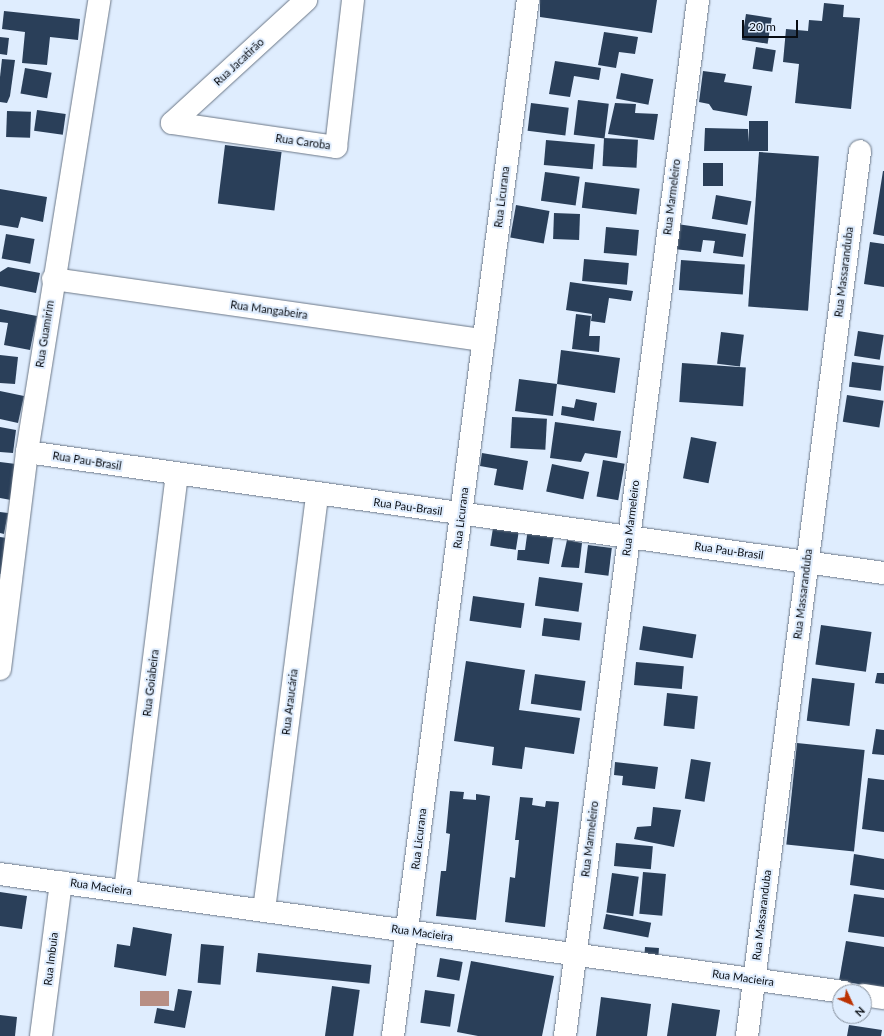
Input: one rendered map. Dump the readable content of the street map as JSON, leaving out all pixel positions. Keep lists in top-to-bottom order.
{
  "streets": {
    "street": [
      "Rua Jacatirão",
      "Rua Caroba",
      "Rua Licurana",
      "Rua Marmeleiro",
      "Rua Massaranduba",
      "Rua Mangabeira",
      "Rua Guamirim",
      "Rua Pau-Brasil",
      "Rua Goiabeira",
      "Rua Araucária",
      "Rua Macieira",
      "Rua Imbuia"
    ]
  },
  "crossings": [
    ["Rua Jacatirão", "Rua Caroba"],
    ["Rua Licurana", "Rua Mangabeira"],
    ["Rua Licurana", "Rua Pau-Brasil"],
    ["Rua Licurana", "Rua Macieira"],
    ["Rua Marmeleiro", "Rua Pau-Brasil"],
    ["Rua Marmeleiro", "Rua Macieira"],
    ["Rua Massaranduba", "Rua Pau-Brasil"],
    ["Rua Massaranduba", "Rua Macieira"],
    ["Rua Mangabeira", "Rua Guamirim"],
    ["Rua Guamirim", "Rua Pau-Brasil"],
    ["Rua Pau-Brasil", "Rua Goiabeira"],
    ["Rua Pau-Brasil", "Rua Araucária"],
    ["Rua Goiabeira", "Rua Macieira"],
    ["Rua Araucária", "Rua Macieira"],
    ["Rua Macieira", "Rua Imbuia"]
  ],
  "scale_bar": "20 m",
  "north": "bottom right"
}
